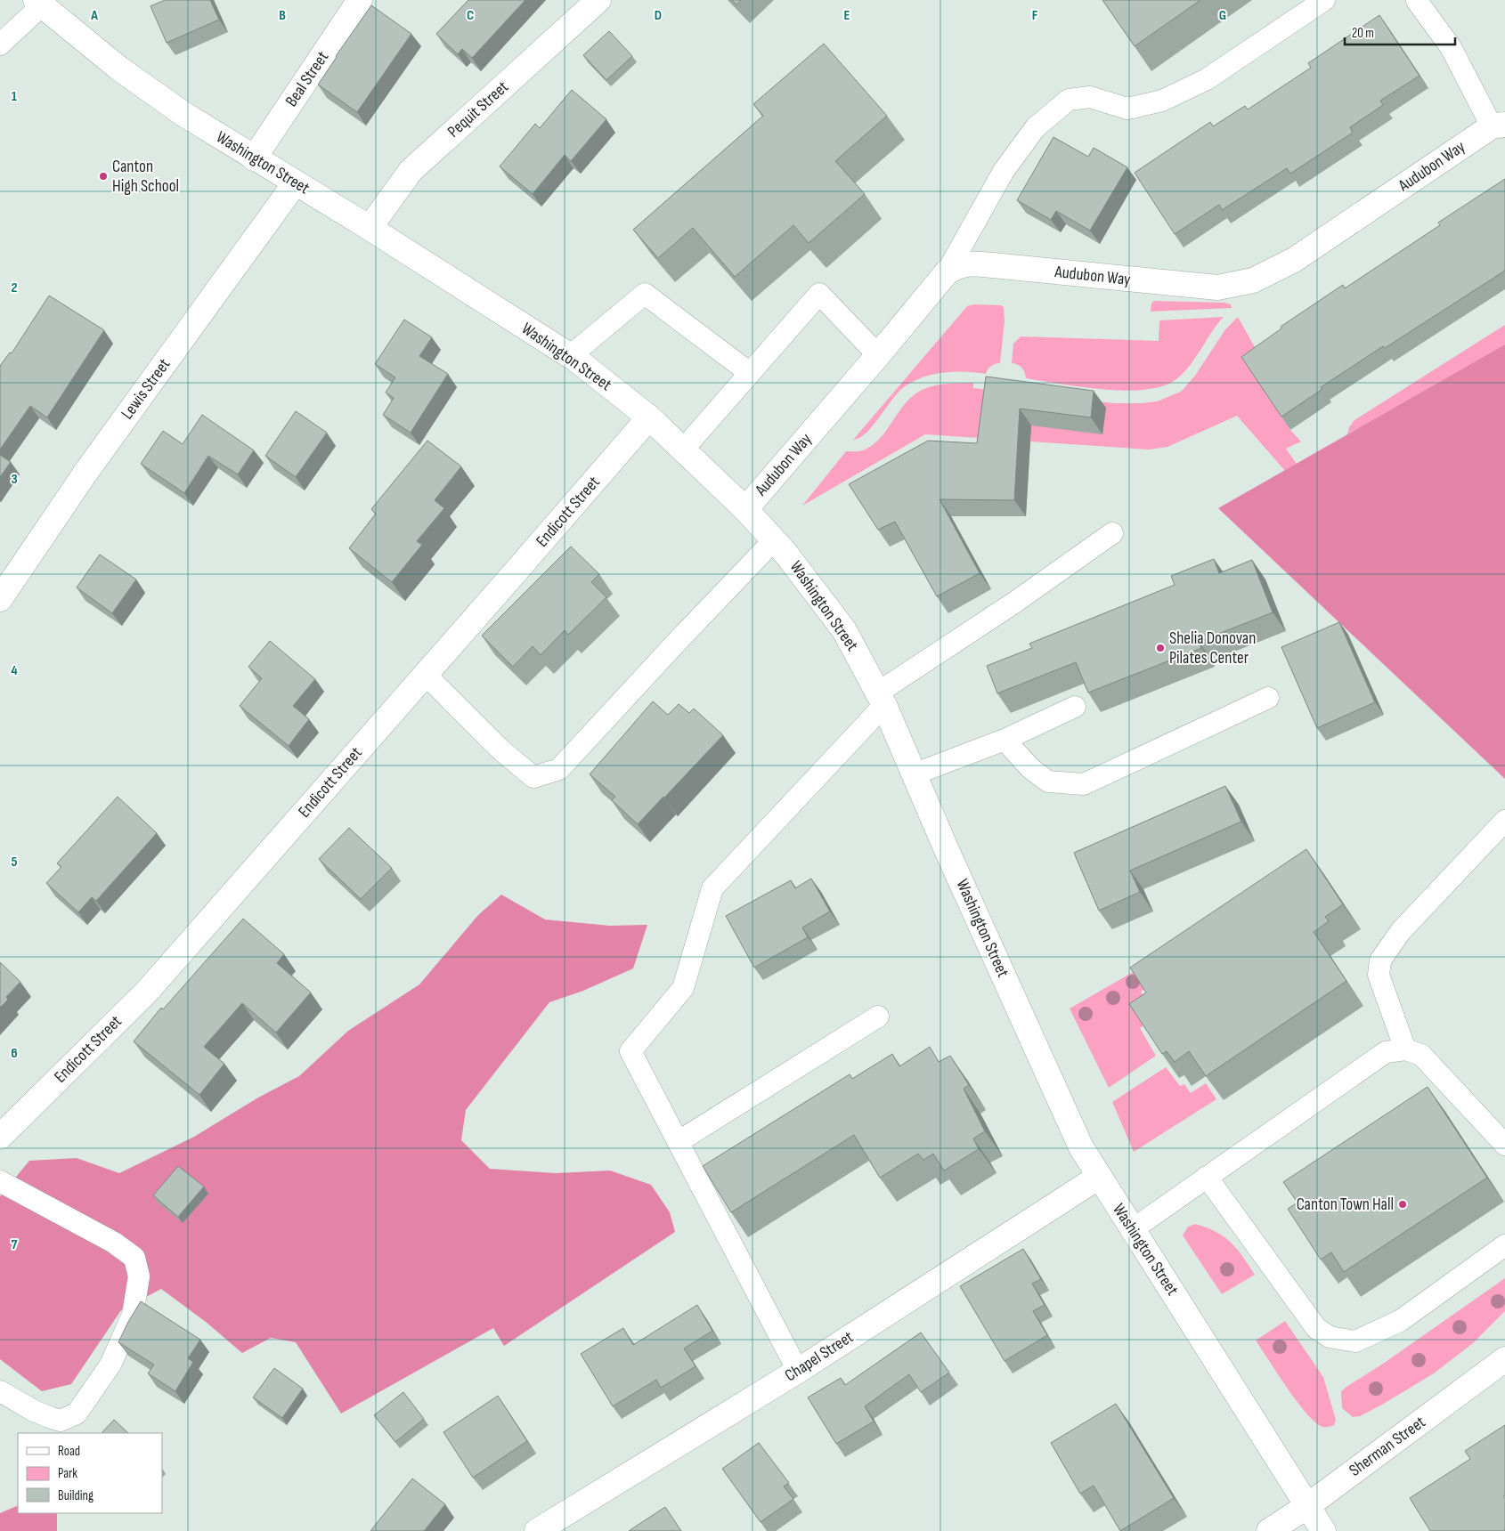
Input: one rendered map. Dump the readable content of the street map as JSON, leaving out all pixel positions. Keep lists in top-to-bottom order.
{
  "streets": {
    "street": [
      "Beal Street",
      "Pequit Street",
      "Washington Street",
      "Audubon Way",
      "Lewis Street",
      "Endicott Street",
      "Chapel Street",
      "Sherman Street"
    ]
  },
  "crossings": [
    ["Beal Street", "Washington Street"],
    ["Pequit Street", "Washington Street"],
    ["Washington Street", "Audubon Way"],
    ["Washington Street", "Lewis Street"],
    ["Washington Street", "Endicott Street"],
    ["Washington Street", "Chapel Street"],
    ["Washington Street", "Sherman Street"]
  ],
  "places": ["Canton High School", "Shelia Donovan Pilates Center", "Canton Town Hall"],
  "legend": ["Road", "Park", "Building"],
  "scale_bar": "20 m",
  "grid": {
    "columns": [
      "A",
      "B",
      "C",
      "D",
      "E",
      "F",
      "G"
    ],
    "rows": [
      "1",
      "2",
      "3",
      "4",
      "5",
      "6",
      "7"
    ]
  }
}
